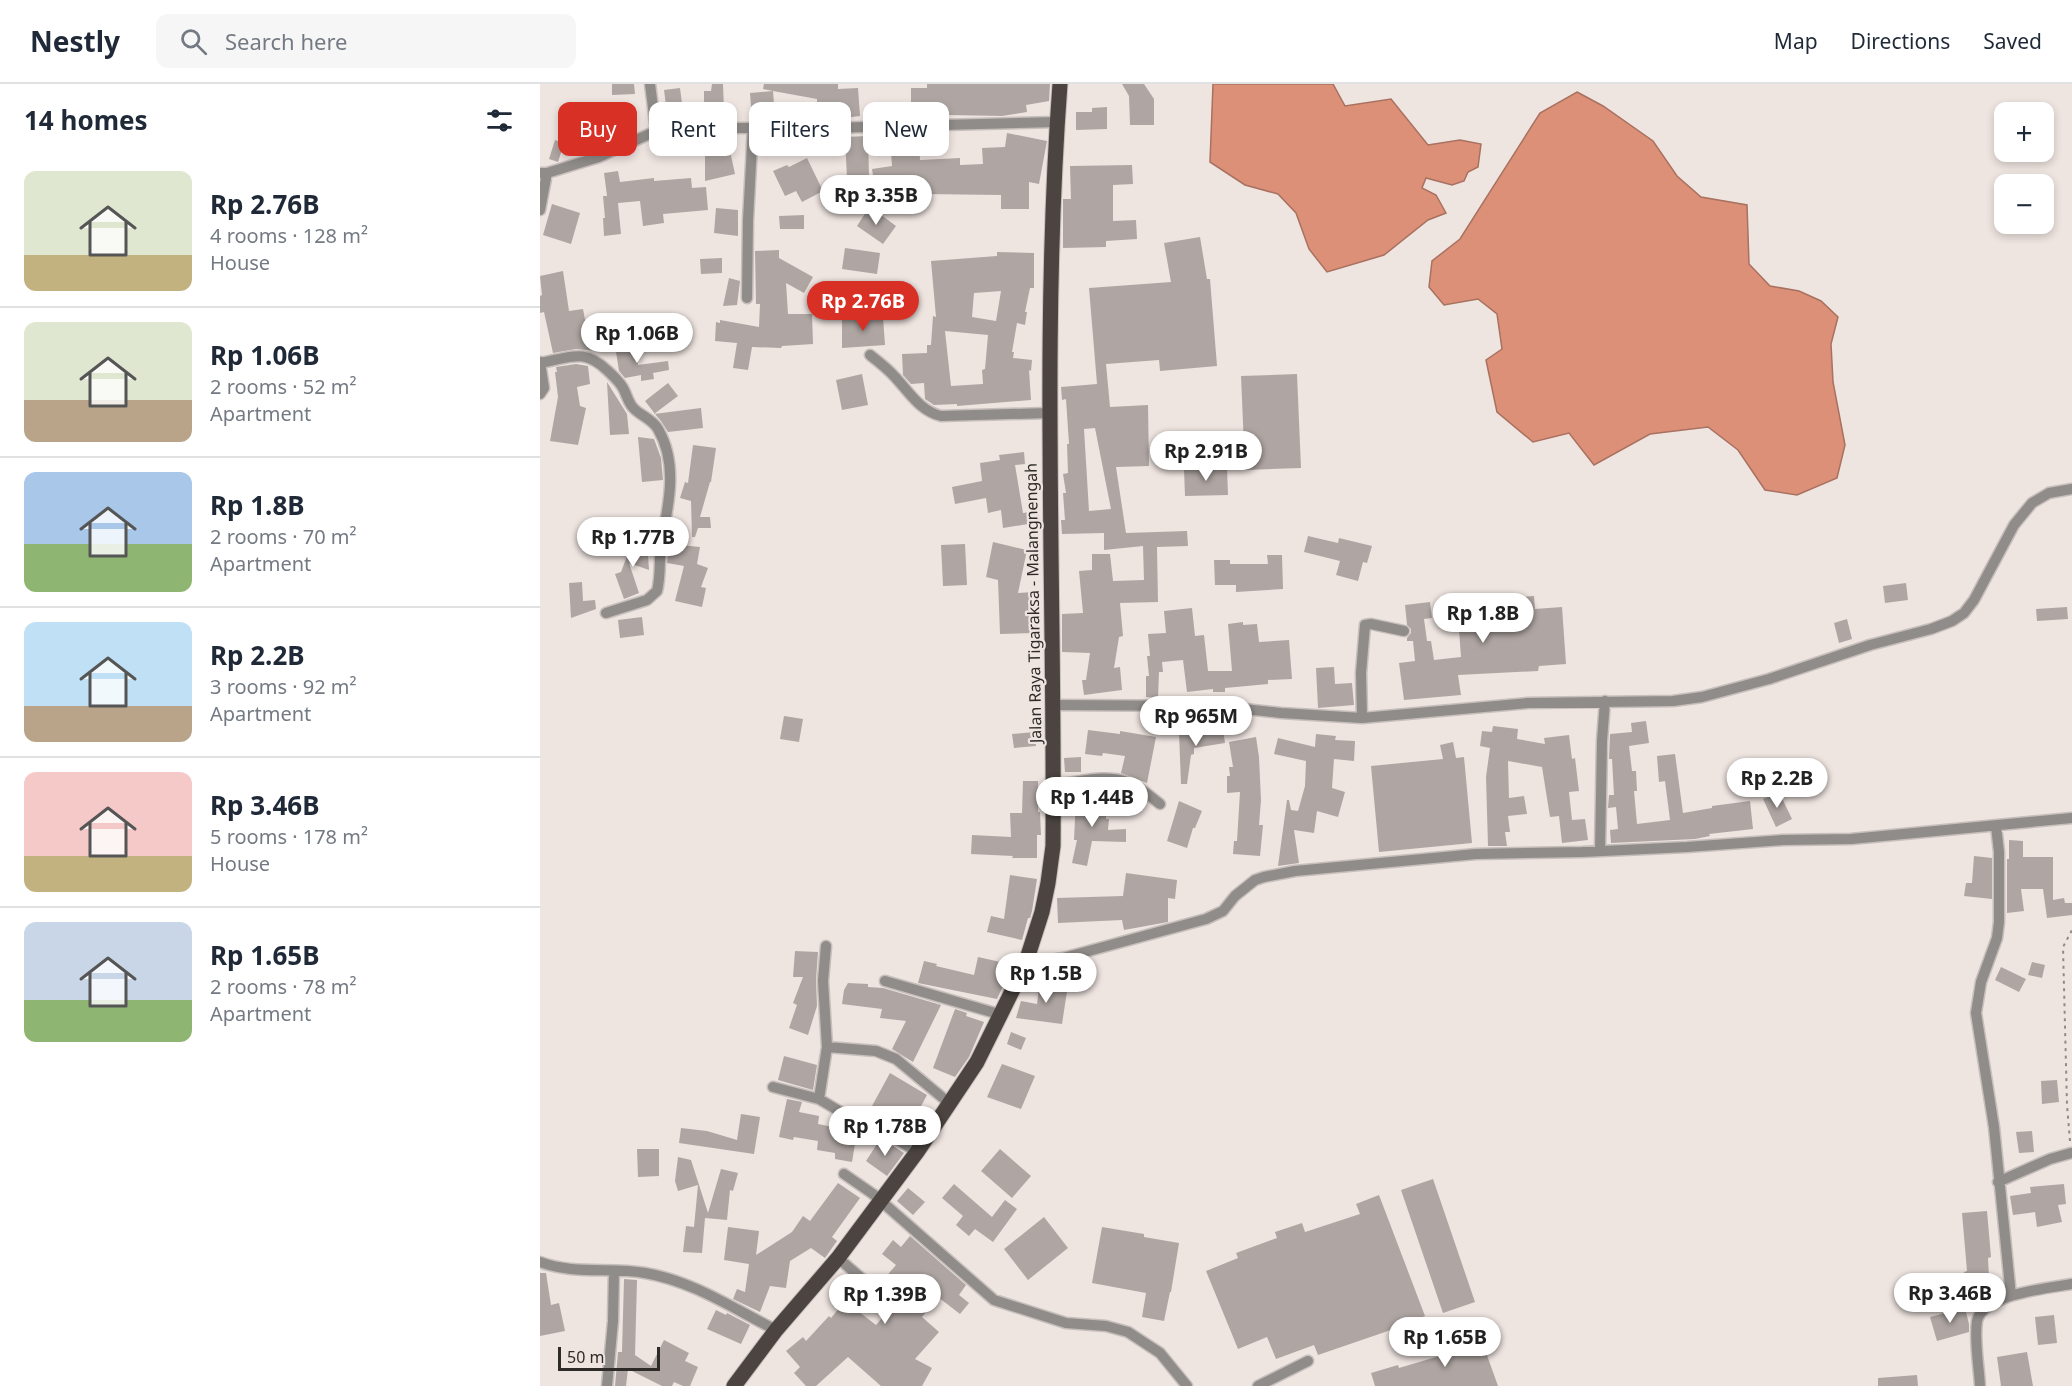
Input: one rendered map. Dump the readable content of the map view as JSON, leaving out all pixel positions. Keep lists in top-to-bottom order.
{
  "streets": {
    "main road": ["Jalan Raya Tigaraksa - Malangnengah"]
  },
  "scale_bar": "50 m",
  "page": {
    "header": "Nestly",
    "search": "Search here",
    "nav": ["Map", "Directions", "Saved"],
    "heading": "14 homes",
    "map_buttons": ["+", "−"],
    "chip": [
      "Buy",
      "Rent",
      "Filters",
      "New"
    ],
    "list": [
      {
        "name": "Rp 2.76B",
        "note": "4 rooms · 128 m² · House"
      },
      {
        "name": "Rp 1.06B",
        "note": "2 rooms · 52 m² · Apartment"
      },
      {
        "name": "Rp 1.8B",
        "note": "2 rooms · 70 m² · Apartment"
      },
      {
        "name": "Rp 2.2B",
        "note": "3 rooms · 92 m² · Apartment"
      },
      {
        "name": "Rp 3.46B",
        "note": "5 rooms · 178 m² · House"
      },
      {
        "name": "Rp 1.65B",
        "note": "2 rooms · 78 m² · Apartment"
      }
    ],
    "price": [
      "Rp 3.35B",
      "Rp 2.76B",
      "Rp 1.06B",
      "Rp 2.91B",
      "Rp 1.77B",
      "Rp 1.8B",
      "Rp 965M",
      "Rp 2.2B",
      "Rp 1.44B",
      "Rp 1.5B",
      "Rp 1.78B",
      "Rp 3.46B",
      "Rp 1.39B",
      "Rp 1.65B"
    ],
    "scale": "50 m"
  }
}
